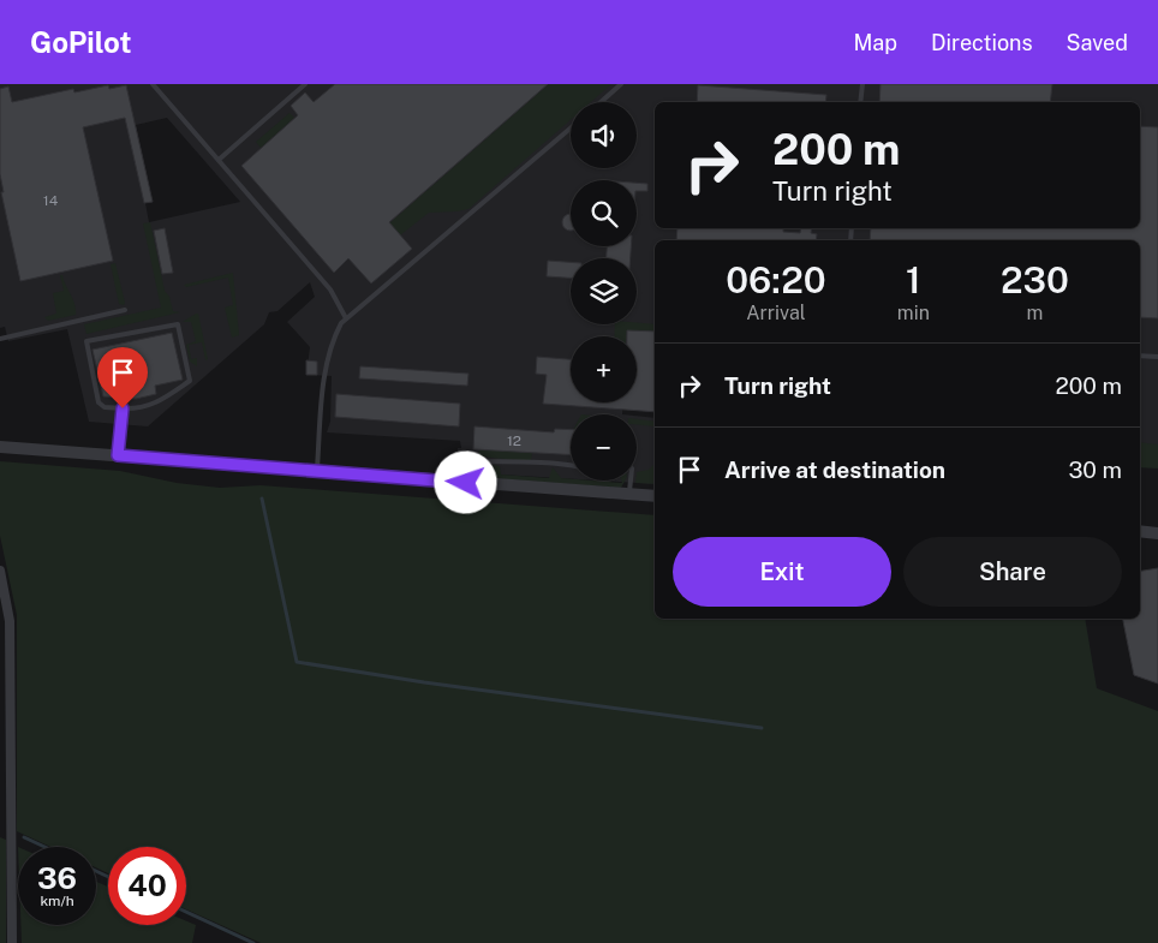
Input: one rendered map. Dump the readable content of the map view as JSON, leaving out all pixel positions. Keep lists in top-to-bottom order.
{
  "house_numbers": ["14", "12"],
  "page": {
    "header": "GoPilot",
    "nav": ["Map", "Directions", "Saved"],
    "map_buttons": ["+", "−"],
    "turn": ["200 m", "Turn right"],
    "eta": [
      "06:20",
      "Arrival",
      "1",
      "min",
      "230",
      "m"
    ],
    "list": [
      {
        "name": "Turn right",
        "value": "200 m"
      },
      {
        "name": "Arrive at destination",
        "value": "30 m"
      }
    ],
    "buttons": ["Exit", "Share"],
    "speed": "36 km/h",
    "limit": "40"
  }
}
